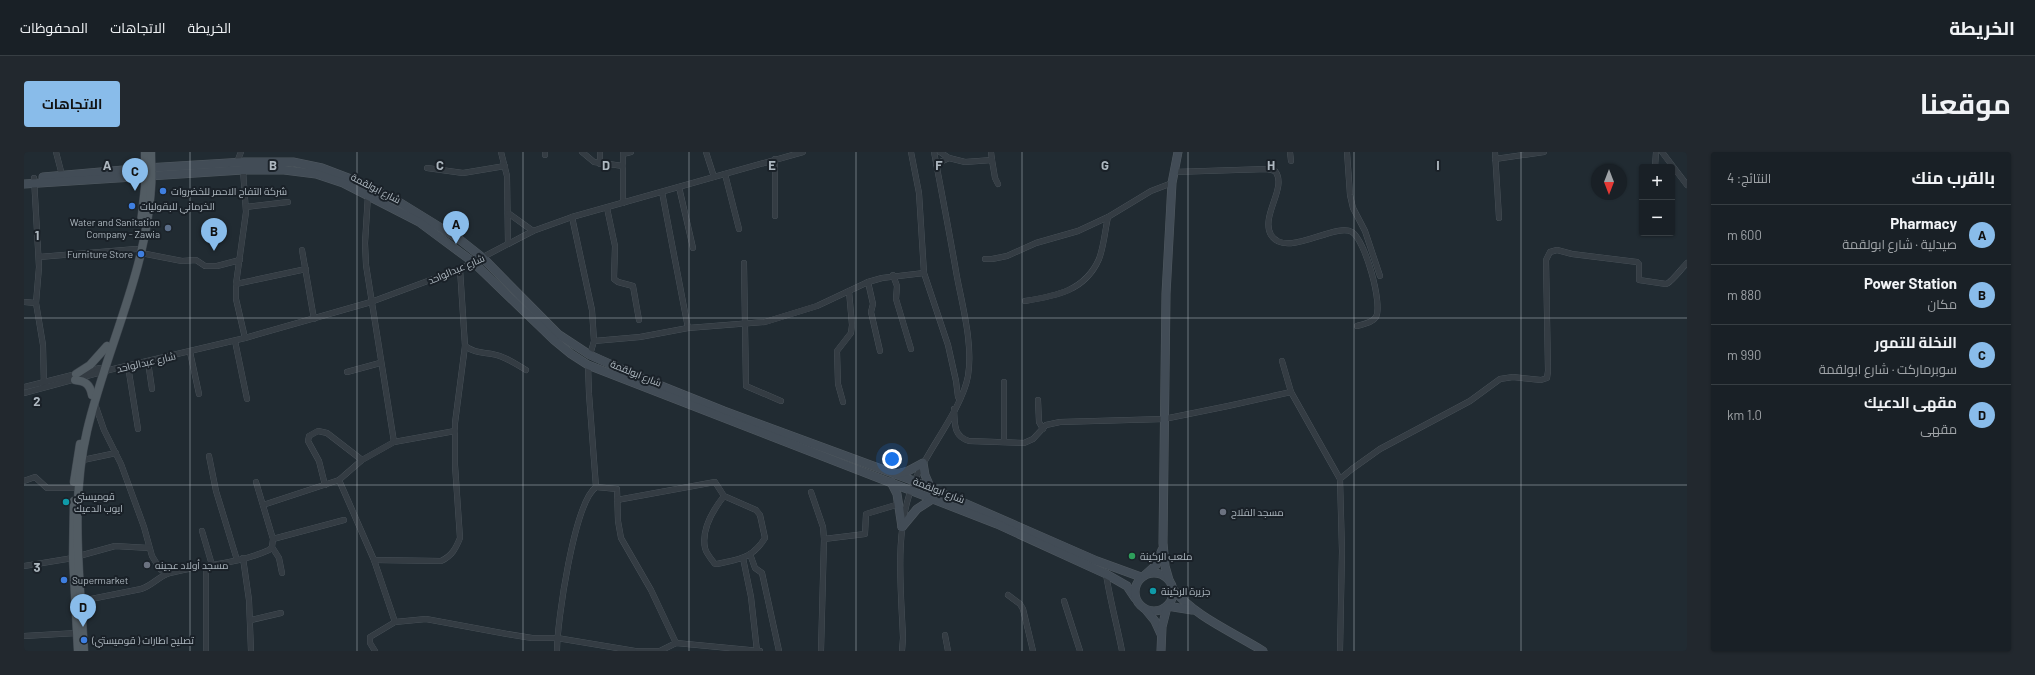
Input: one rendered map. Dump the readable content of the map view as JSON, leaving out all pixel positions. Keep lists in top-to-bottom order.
{
  "streets": {
    "street": ["شارع ابولقمة", "شارع عبدالواحد"]
  },
  "crossings": [
    ["شارع ابولقمة", "شارع عبدالواحد"]
  ],
  "places": [
    "شركة التفاح الاحمر للخضروات",
    "الخرماني للبقوليات",
    "Water and Sanitation Company - Zawia",
    "Furniture Store",
    "قوميستي ايوب الدعيك",
    "مسجد الفلاح",
    "ملعب الركينة",
    "مسجد أولاد عجينه",
    "Supermarket",
    "جزيرة الركينة",
    "تصليح اطارات ( قوميستي)"
  ],
  "north": "bottom",
  "page": {
    "header": "الخريطة",
    "nav": ["الخريطة", "الاتجاهات", "المحفوظات"],
    "title": "موقعنا",
    "buttons": "الاتجاهات",
    "heading": ["بالقرب منك", "النتائج: 4"],
    "pins": [
      "C",
      "A",
      "B",
      "D"
    ],
    "map_buttons": ["+", "−"],
    "list": [
      {
        "mark": "A",
        "name": "Pharmacy",
        "note": "صيدلية · شارع ابولقمة",
        "value": "600 m"
      },
      {
        "mark": "B",
        "name": "Power Station",
        "note": "مكان",
        "value": "880 m"
      },
      {
        "mark": "C",
        "name": "النخلة للتمور",
        "note": "سوبرماركت · شارع ابولقمة",
        "value": "990 m"
      },
      {
        "mark": "D",
        "name": "مقهى الدعيك",
        "note": "مقهى",
        "value": "1.0 km"
      }
    ]
  },
  "grid": {
    "columns": [
      "A",
      "B",
      "C",
      "D",
      "E",
      "F",
      "G",
      "H",
      "I"
    ],
    "rows": ["1", "2", "3"]
  }
}
